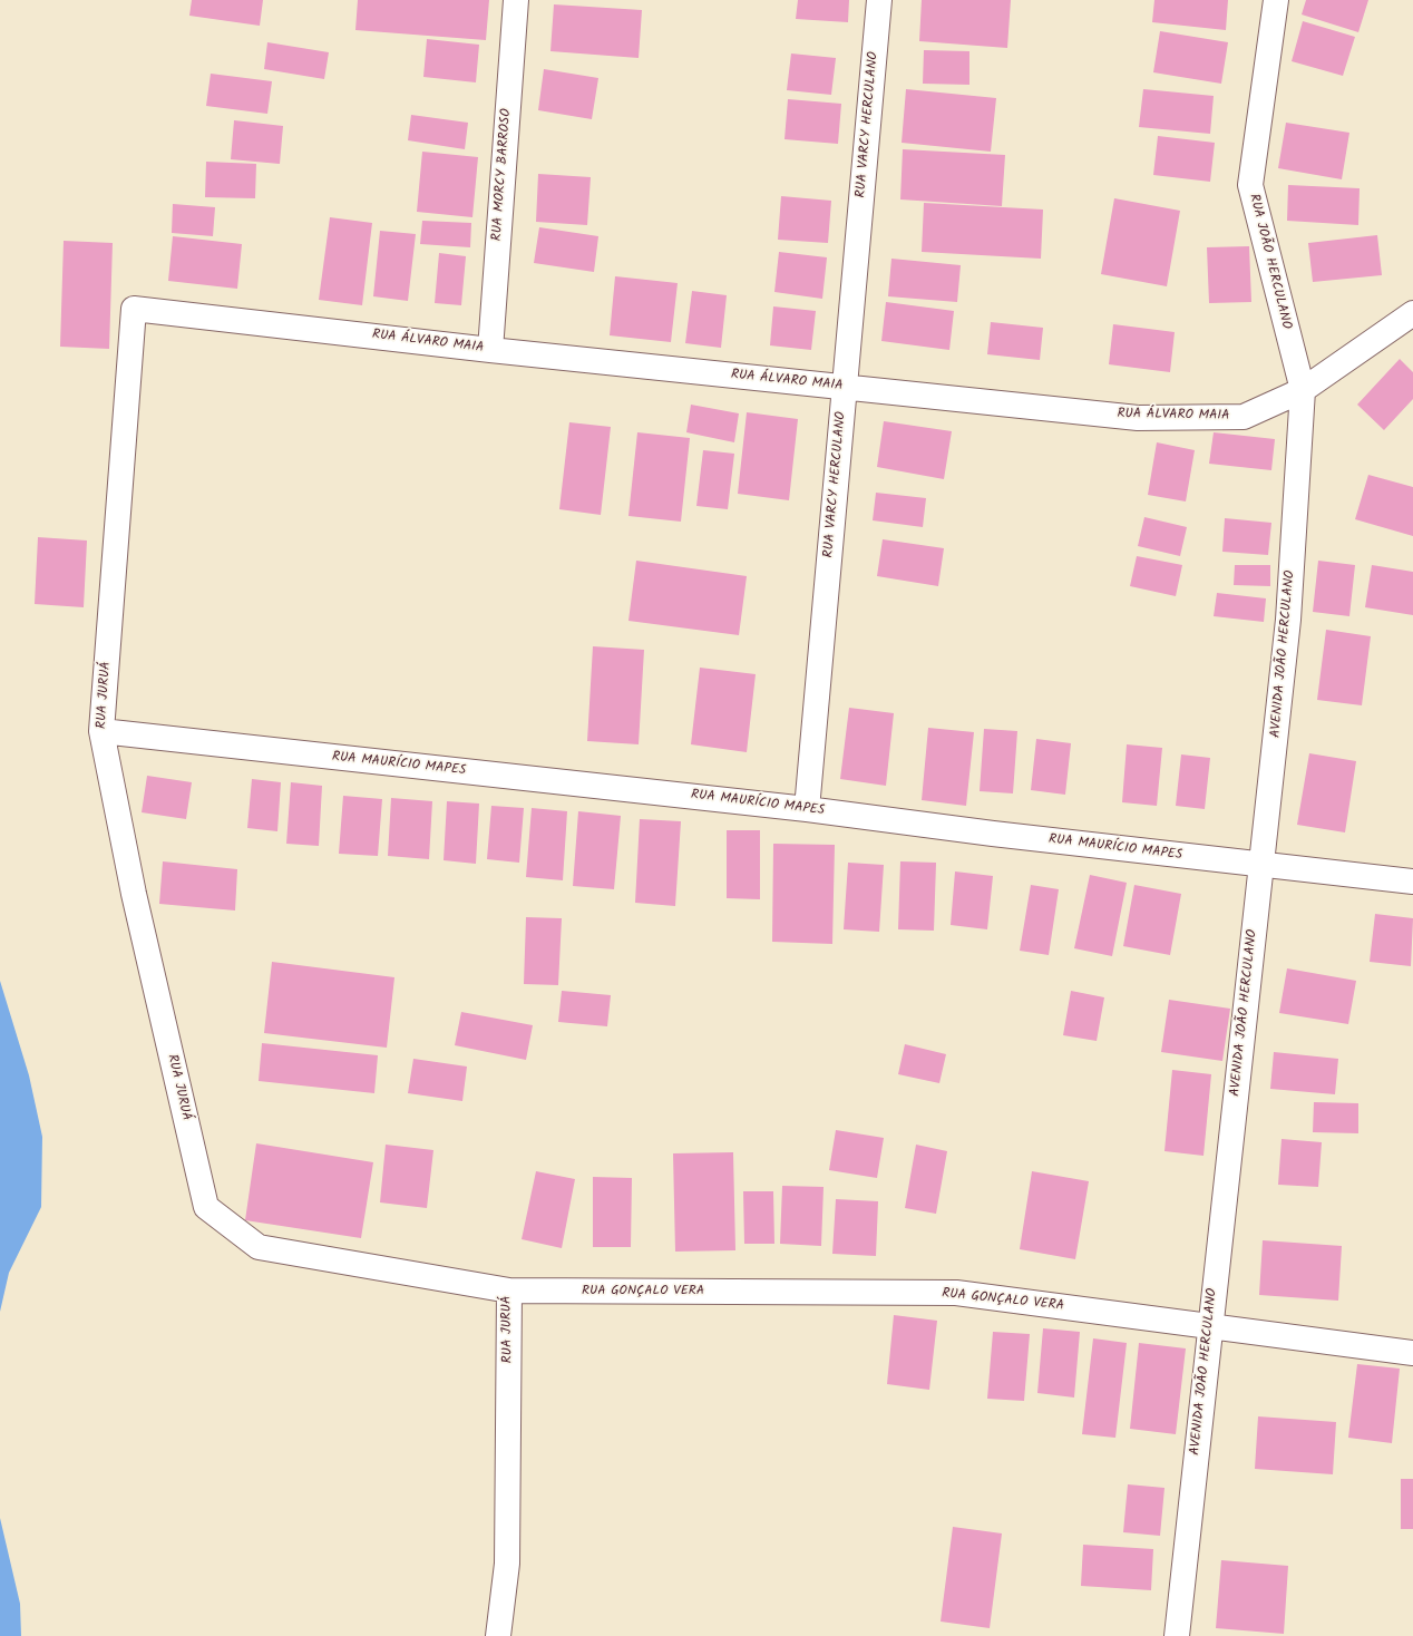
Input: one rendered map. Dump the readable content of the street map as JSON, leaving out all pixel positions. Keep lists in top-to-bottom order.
{
  "streets": {
    "street": [
      "RUA VARCY HERCULANO",
      "RUA MORCY BARROSO",
      "RUA JOÃO HERCULANO",
      "RUA ÁLVARO MAIA",
      "AVENIDA JOÃO HERCULANO",
      "RUA JURUÁ",
      "RUA MAURÍCIO MAPES",
      "RUA GONÇALO VERA"
    ]
  },
  "crossings": [
    ["RUA VARCY HERCULANO", "RUA ÁLVARO MAIA"],
    ["RUA VARCY HERCULANO", "RUA MAURÍCIO MAPES"],
    ["RUA MORCY BARROSO", "RUA ÁLVARO MAIA"],
    ["RUA JOÃO HERCULANO", "RUA ÁLVARO MAIA"],
    ["RUA JOÃO HERCULANO", "AVENIDA JOÃO HERCULANO"],
    ["RUA ÁLVARO MAIA", "AVENIDA JOÃO HERCULANO"],
    ["RUA ÁLVARO MAIA", "RUA JURUÁ"],
    ["AVENIDA JOÃO HERCULANO", "RUA MAURÍCIO MAPES"],
    ["AVENIDA JOÃO HERCULANO", "RUA GONÇALO VERA"],
    ["RUA JURUÁ", "RUA MAURÍCIO MAPES"],
    ["RUA JURUÁ", "RUA GONÇALO VERA"]
  ]
}
